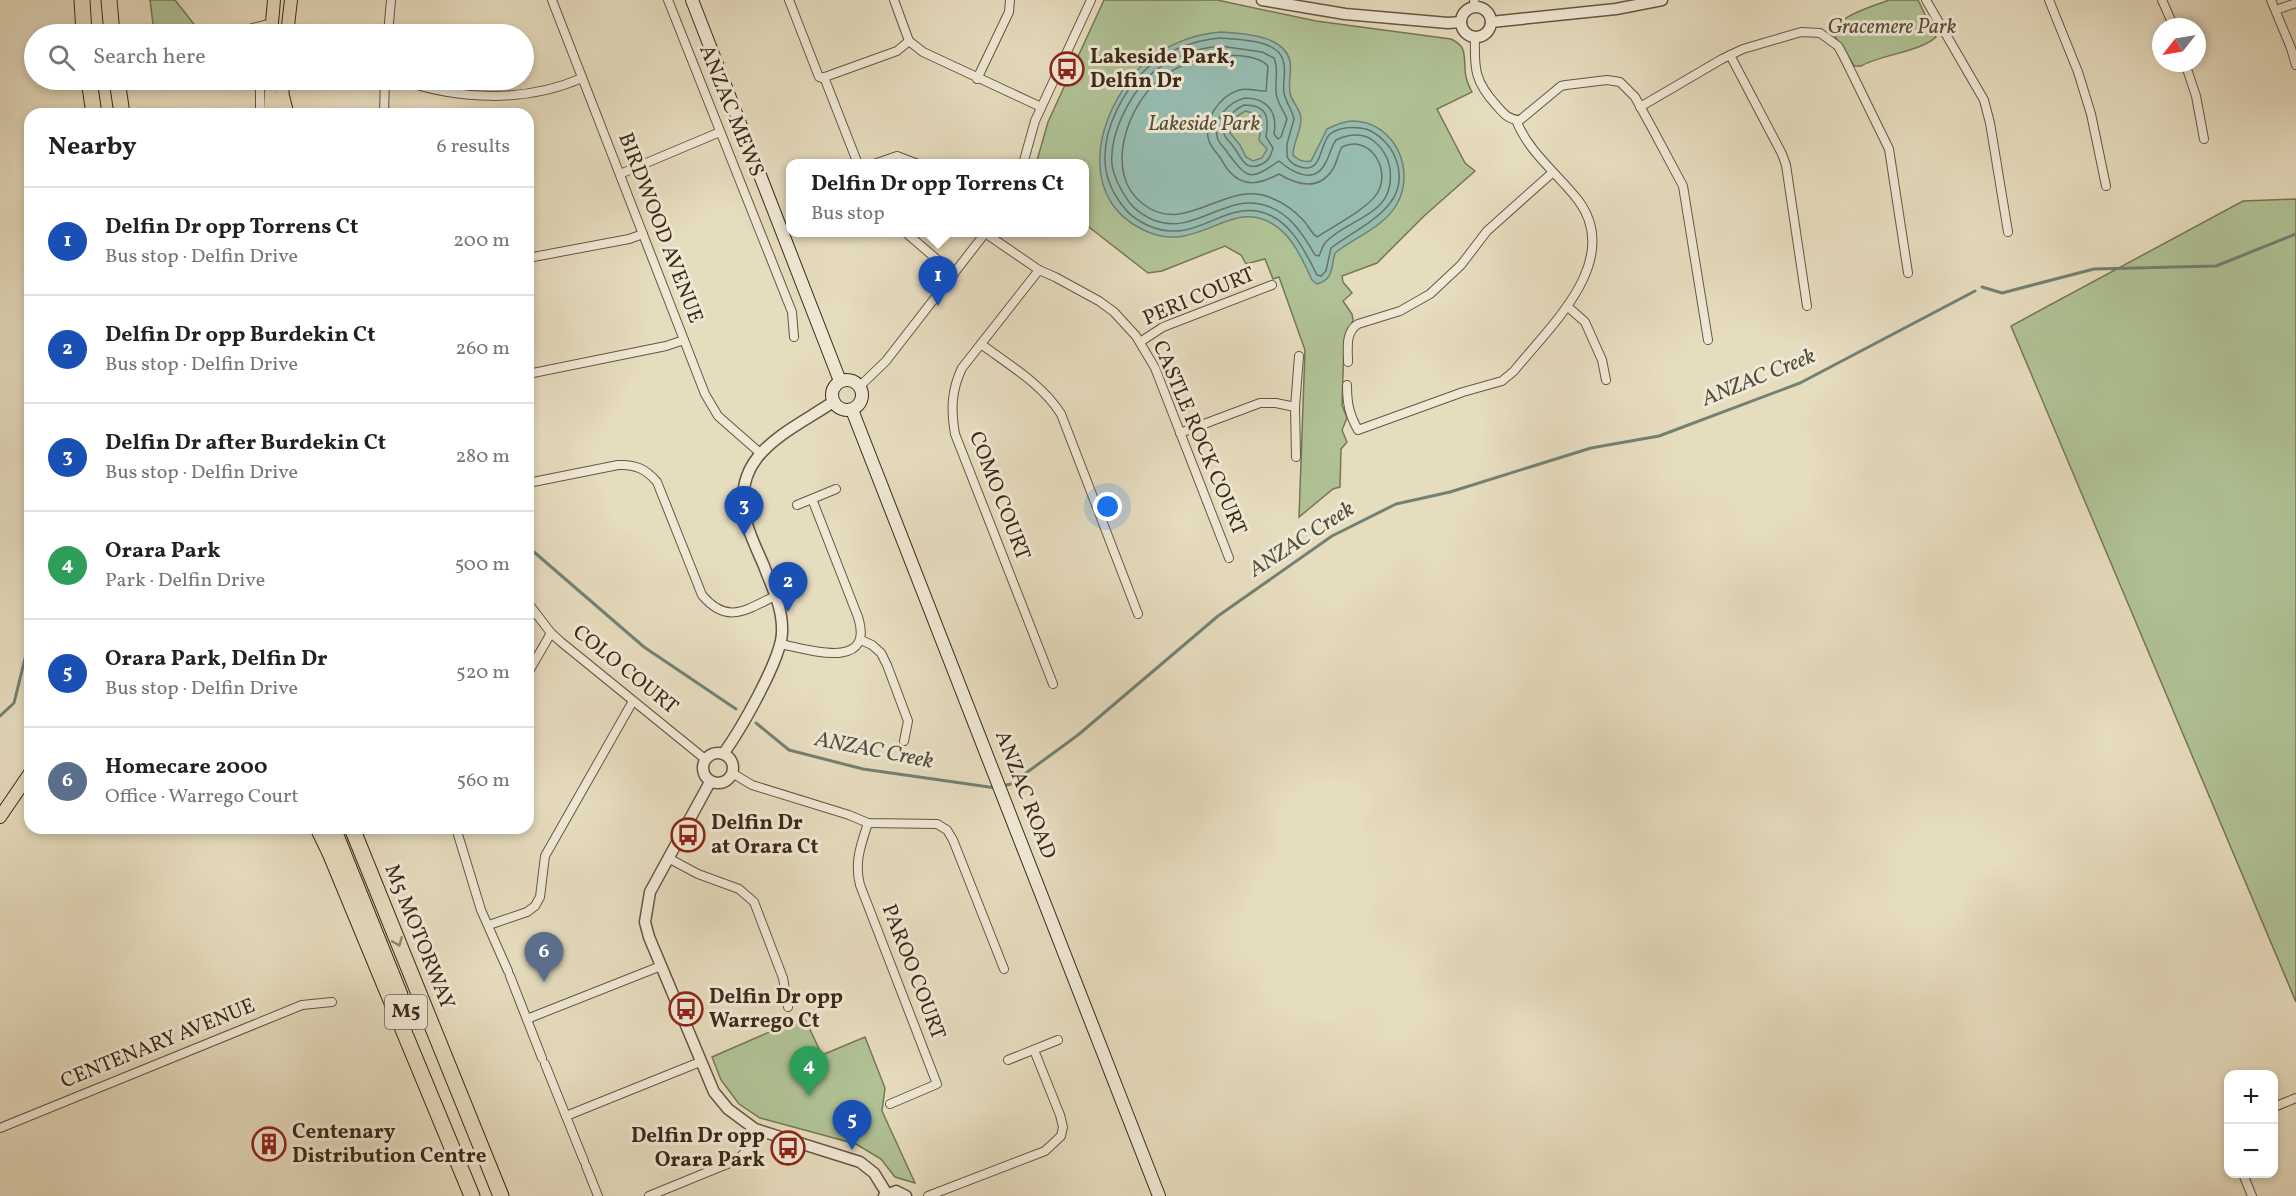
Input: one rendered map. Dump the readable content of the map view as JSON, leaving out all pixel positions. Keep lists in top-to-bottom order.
{
  "streets": {
    "highway": ["M5 MOTORWAY", "M5"],
    "main road": ["ANZAC ROAD"],
    "street": [
      "ANZAC MEWS",
      "BIRDWOOD AVENUE",
      "PERI COURT",
      "CASTLE ROCK COURT",
      "COMO COURT",
      "COLO COURT",
      "PAROO COURT",
      "CENTENARY AVENUE"
    ]
  },
  "crossings": [
    ["PERI COURT", "CASTLE ROCK COURT"],
    ["CASTLE ROCK COURT", "COMO COURT"]
  ],
  "water": ["ANZAC Creek"],
  "parks": ["Gracemere Park", "Lakeside Park"],
  "places": {
    "bus stop": [
      "Lakeside Park, Delfin Dr",
      "Delfin Dr at Orara Ct",
      "Delfin Dr opp Warrego Ct",
      "Delfin Dr opp Orara Park"
    ],
    "building": ["Centenary Distribution Centre"]
  },
  "north": "bottom left",
  "page": {
    "search": "Search here",
    "heading": ["Nearby", "6 results"],
    "popup": ["Delfin Dr opp Torrens Ct", "Bus stop"],
    "list": [
      {
        "mark": "1",
        "name": "Delfin Dr opp Torrens Ct",
        "note": "Bus stop · Delfin Drive",
        "value": "200 m"
      },
      {
        "mark": "2",
        "name": "Delfin Dr opp Burdekin Ct",
        "note": "Bus stop · Delfin Drive",
        "value": "260 m"
      },
      {
        "mark": "3",
        "name": "Delfin Dr after Burdekin Ct",
        "note": "Bus stop · Delfin Drive",
        "value": "280 m"
      },
      {
        "mark": "4",
        "name": "Orara Park",
        "note": "Park · Delfin Drive",
        "value": "500 m"
      },
      {
        "mark": "5",
        "name": "Orara Park, Delfin Dr",
        "note": "Bus stop · Delfin Drive",
        "value": "520 m"
      },
      {
        "mark": "6",
        "name": "Homecare 2000",
        "note": "Office · Warrego Court",
        "value": "560 m"
      }
    ],
    "pins": [
      "1",
      "3",
      "2",
      "6",
      "4",
      "5"
    ],
    "map_buttons": ["+", "−"]
  }
}
